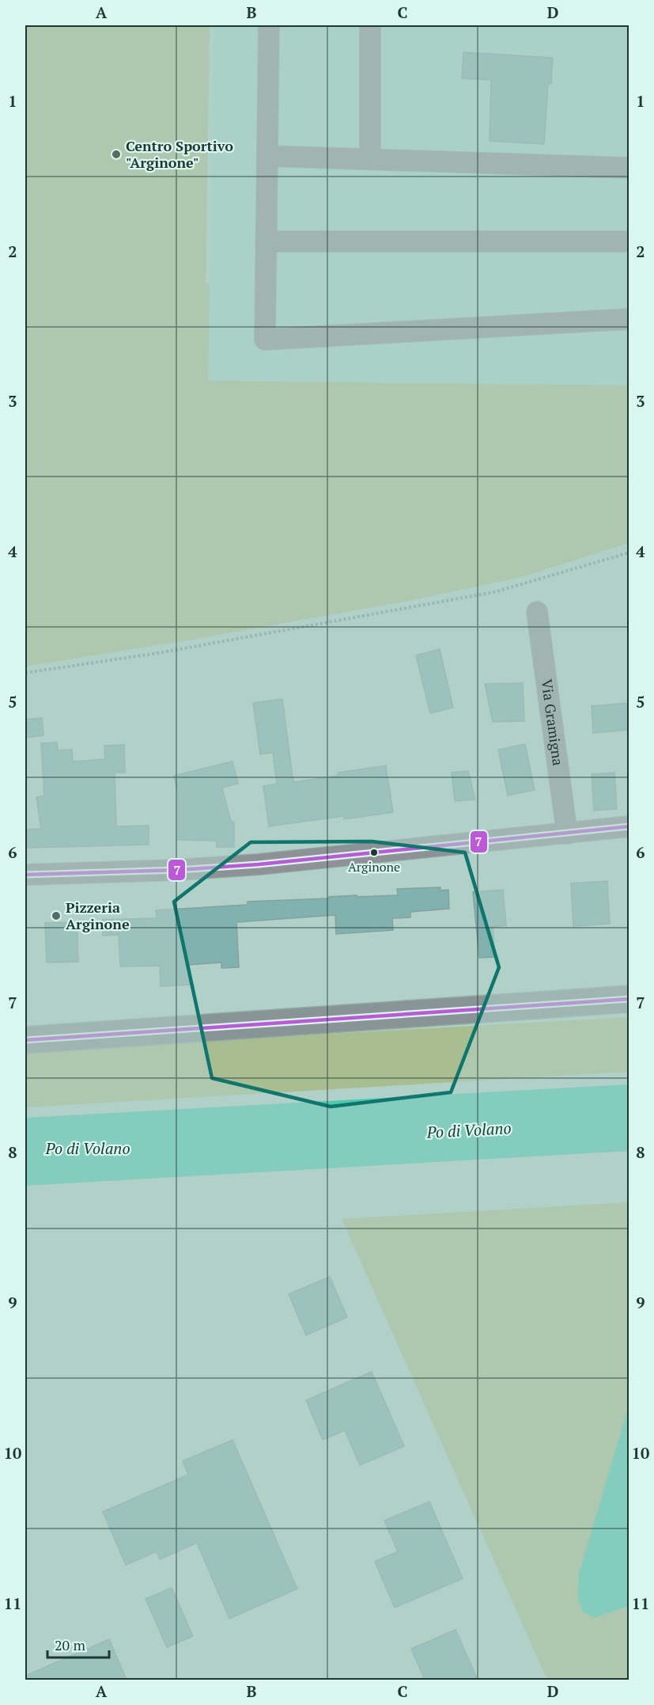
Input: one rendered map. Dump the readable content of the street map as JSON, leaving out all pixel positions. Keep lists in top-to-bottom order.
{
  "streets": {
    "street": ["Via Gramigna"]
  },
  "water": ["Po di Volano"],
  "places": ["Centro Sportivo \"Arginone\"", "Arginone", "Pizzeria Arginone"],
  "lines": ["transit line 7"],
  "scale_bar": "20 m",
  "grid": {
    "columns": [
      "A",
      "B",
      "C",
      "D"
    ],
    "rows": [
      "1",
      "2",
      "3",
      "4",
      "5",
      "6",
      "7",
      "8",
      "9",
      "10",
      "11"
    ]
  }
}
